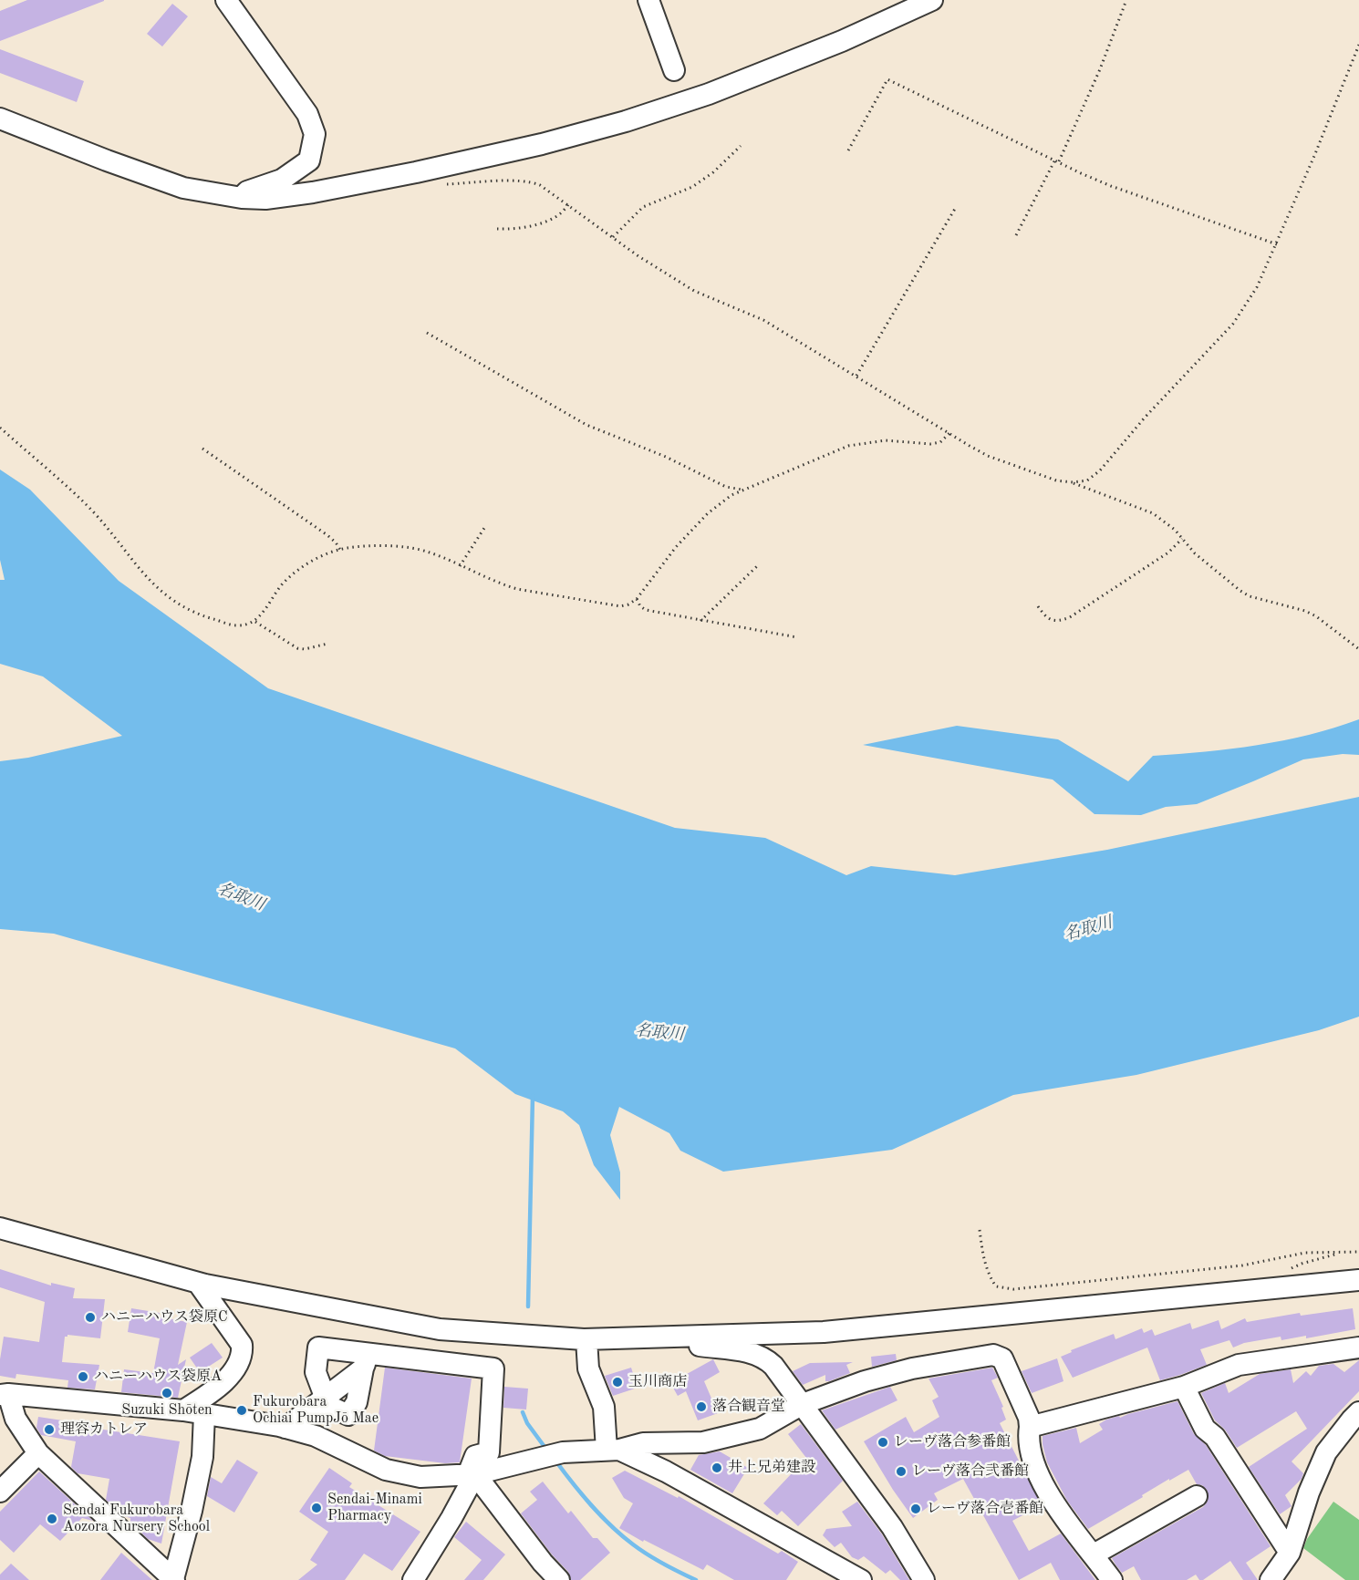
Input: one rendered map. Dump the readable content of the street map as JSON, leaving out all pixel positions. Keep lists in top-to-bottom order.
{
  "water": ["名取川"],
  "places": [
    "ハニーハウス袋原C",
    "ハニーハウス袋原A",
    "玉川商店",
    "Suzuki Shōten",
    "落合観音堂",
    "Fukurobara Ochiai PumpJō Mae",
    "理容カトレア",
    "レーヴ落合参番館",
    "井上兄弟建設",
    "レーヴ落合弐番館",
    "Sendai-Minami Pharmacy",
    "レーヴ落合壱番館",
    "Sendai Fukurobara Aozora Nursery School"
  ]
}
